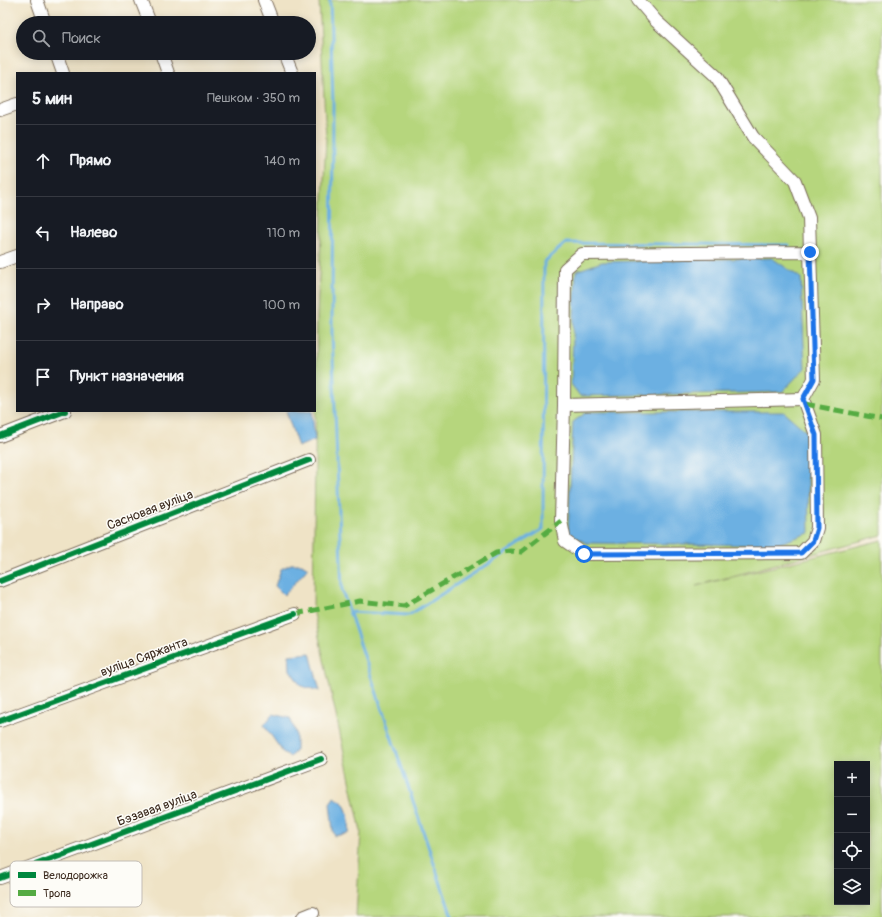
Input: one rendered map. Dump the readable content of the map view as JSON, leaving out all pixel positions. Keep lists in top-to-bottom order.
{
  "streets": {
    "street": ["Сасновая вуліца", "вуліца Сяржанта", "Бэзавая вуліца"]
  },
  "legend": ["Велодорожка", "Тропа"],
  "page": {
    "search": "Поиск",
    "heading": ["5 мин", "Пешком · 350 m"],
    "list": [
      ["Прямо", "140 m"],
      ["Налево", "110 m"],
      ["Направо", "100 m"],
      "Пункт назначения"
    ],
    "map_buttons": ["+", "−"]
  }
}
